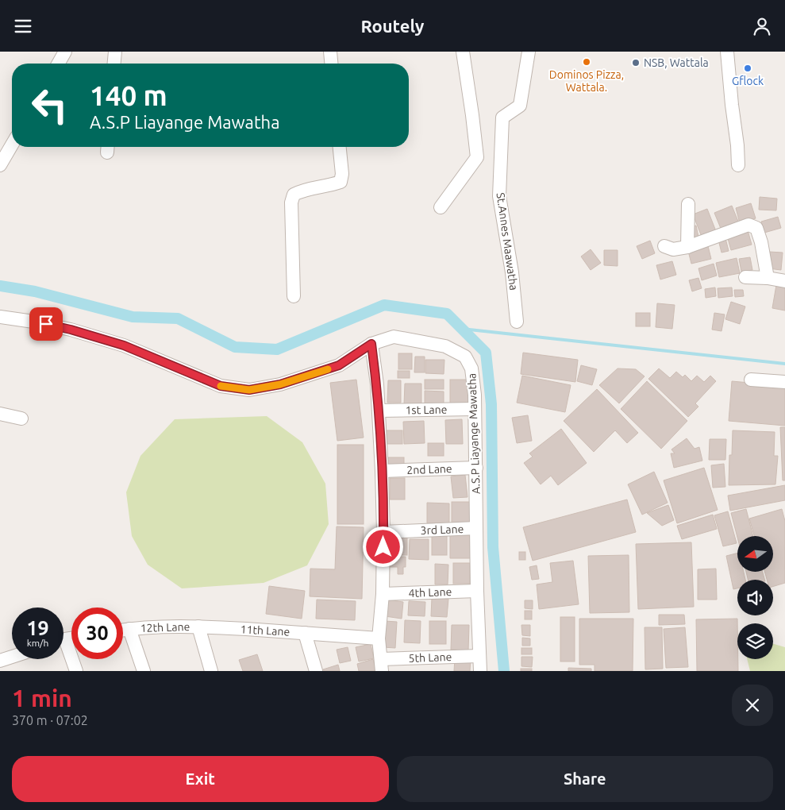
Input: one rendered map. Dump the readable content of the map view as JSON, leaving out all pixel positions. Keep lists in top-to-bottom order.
{
  "streets": {
    "street": [
      "St.Annes Maawatha",
      "1st Lane",
      "A.S.P Liayange Mawatha",
      "2nd Lane",
      "3rd Lane",
      "4th Lane",
      "12th Lane",
      "11th Lane",
      "5th Lane"
    ]
  },
  "crossings": [
    ["1st Lane", "A.S.P Liayange Mawatha"],
    ["A.S.P Liayange Mawatha", "2nd Lane"],
    ["A.S.P Liayange Mawatha", "3rd Lane"],
    ["A.S.P Liayange Mawatha", "4th Lane"],
    ["A.S.P Liayange Mawatha", "5th Lane"],
    ["12th Lane", "11th Lane"]
  ],
  "places": ["Dominos Pizza, Wattala.", "NSB, Wattala", "Gflock"],
  "north": "left",
  "page": {
    "header": "Routely",
    "turn": ["140 m", "A.S.P Liayange Mawatha"],
    "speed": "19 km/h",
    "limit": "30",
    "heading": ["1 min", "370 m · 07:02"],
    "buttons": ["Exit", "Share"]
  }
}
